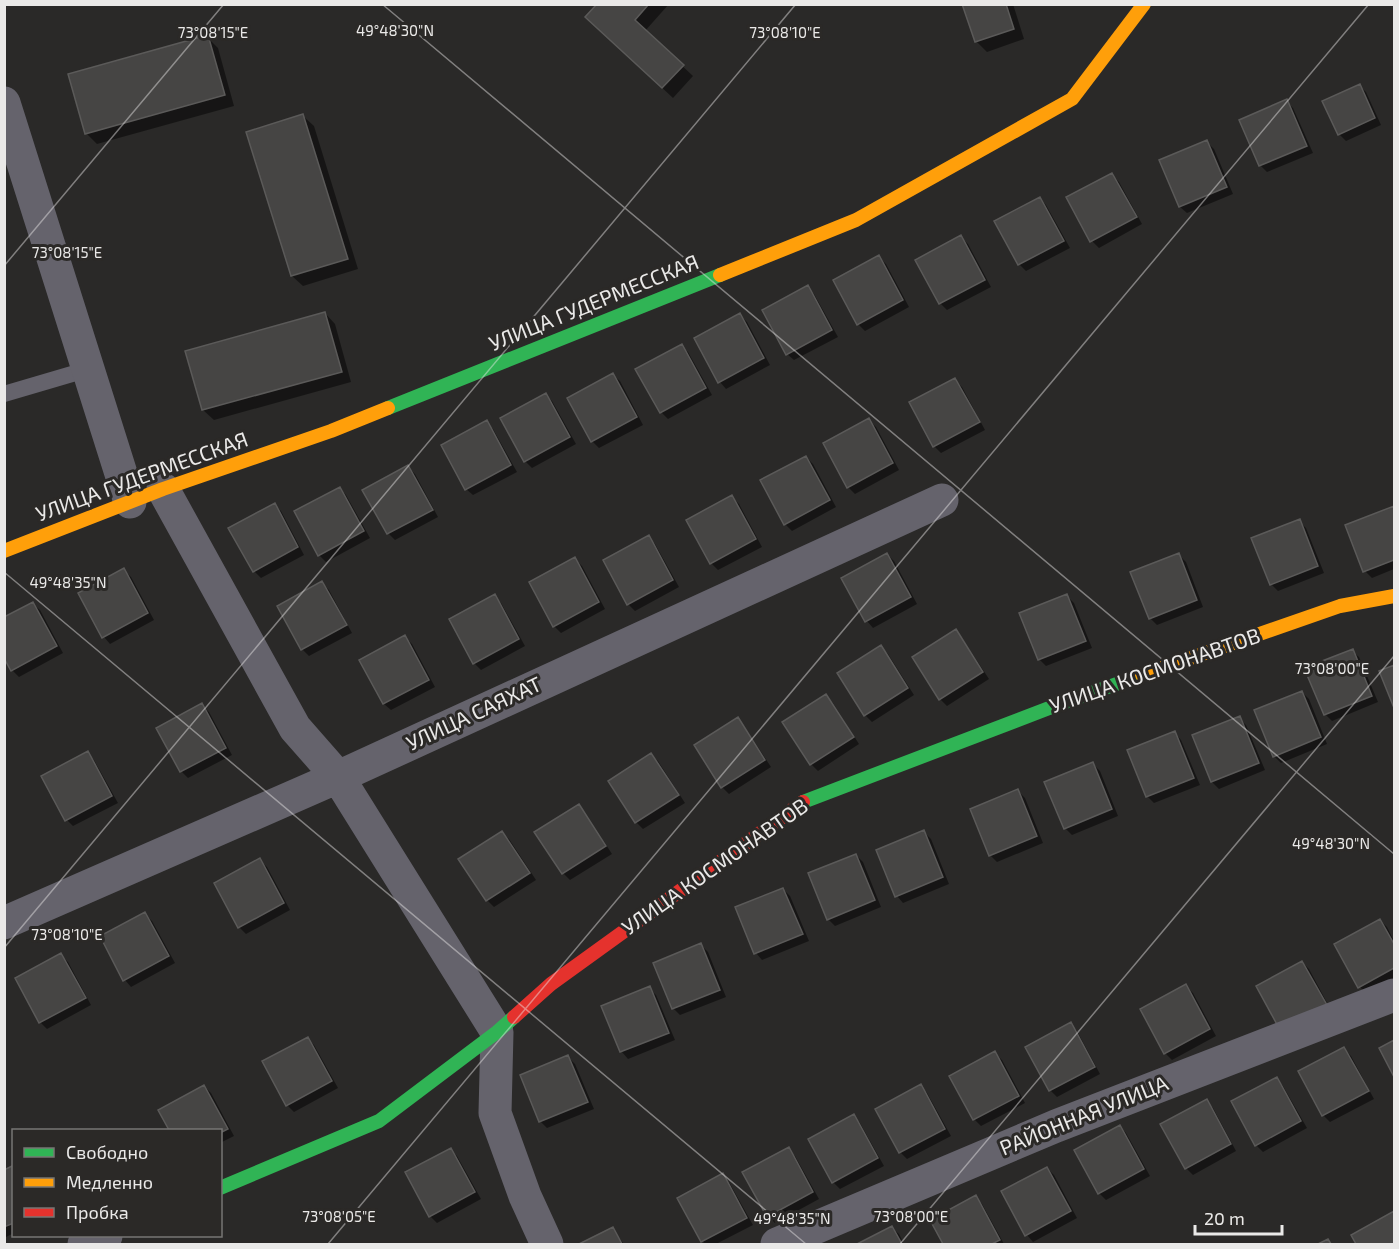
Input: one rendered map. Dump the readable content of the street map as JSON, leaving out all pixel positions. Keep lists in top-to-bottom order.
{
  "streets": {
    "street": [
      "УЛИЦА ГУДЕРМЕССКАЯ",
      "УЛИЦА КОСМОНАВТОВ",
      "УЛИЦА САЯХАТ",
      "РАЙОННАЯ УЛИЦА"
    ]
  },
  "legend": ["Свободно", "Медленно", "Пробка"],
  "scale_bar": "20 m",
  "coordinates": [
    "49°48'30\"N",
    "73°08'15\"E",
    "73°08'10\"E",
    "49°48'35\"N",
    "73°08'00\"E",
    "73°08'05\"E"
  ]
}
